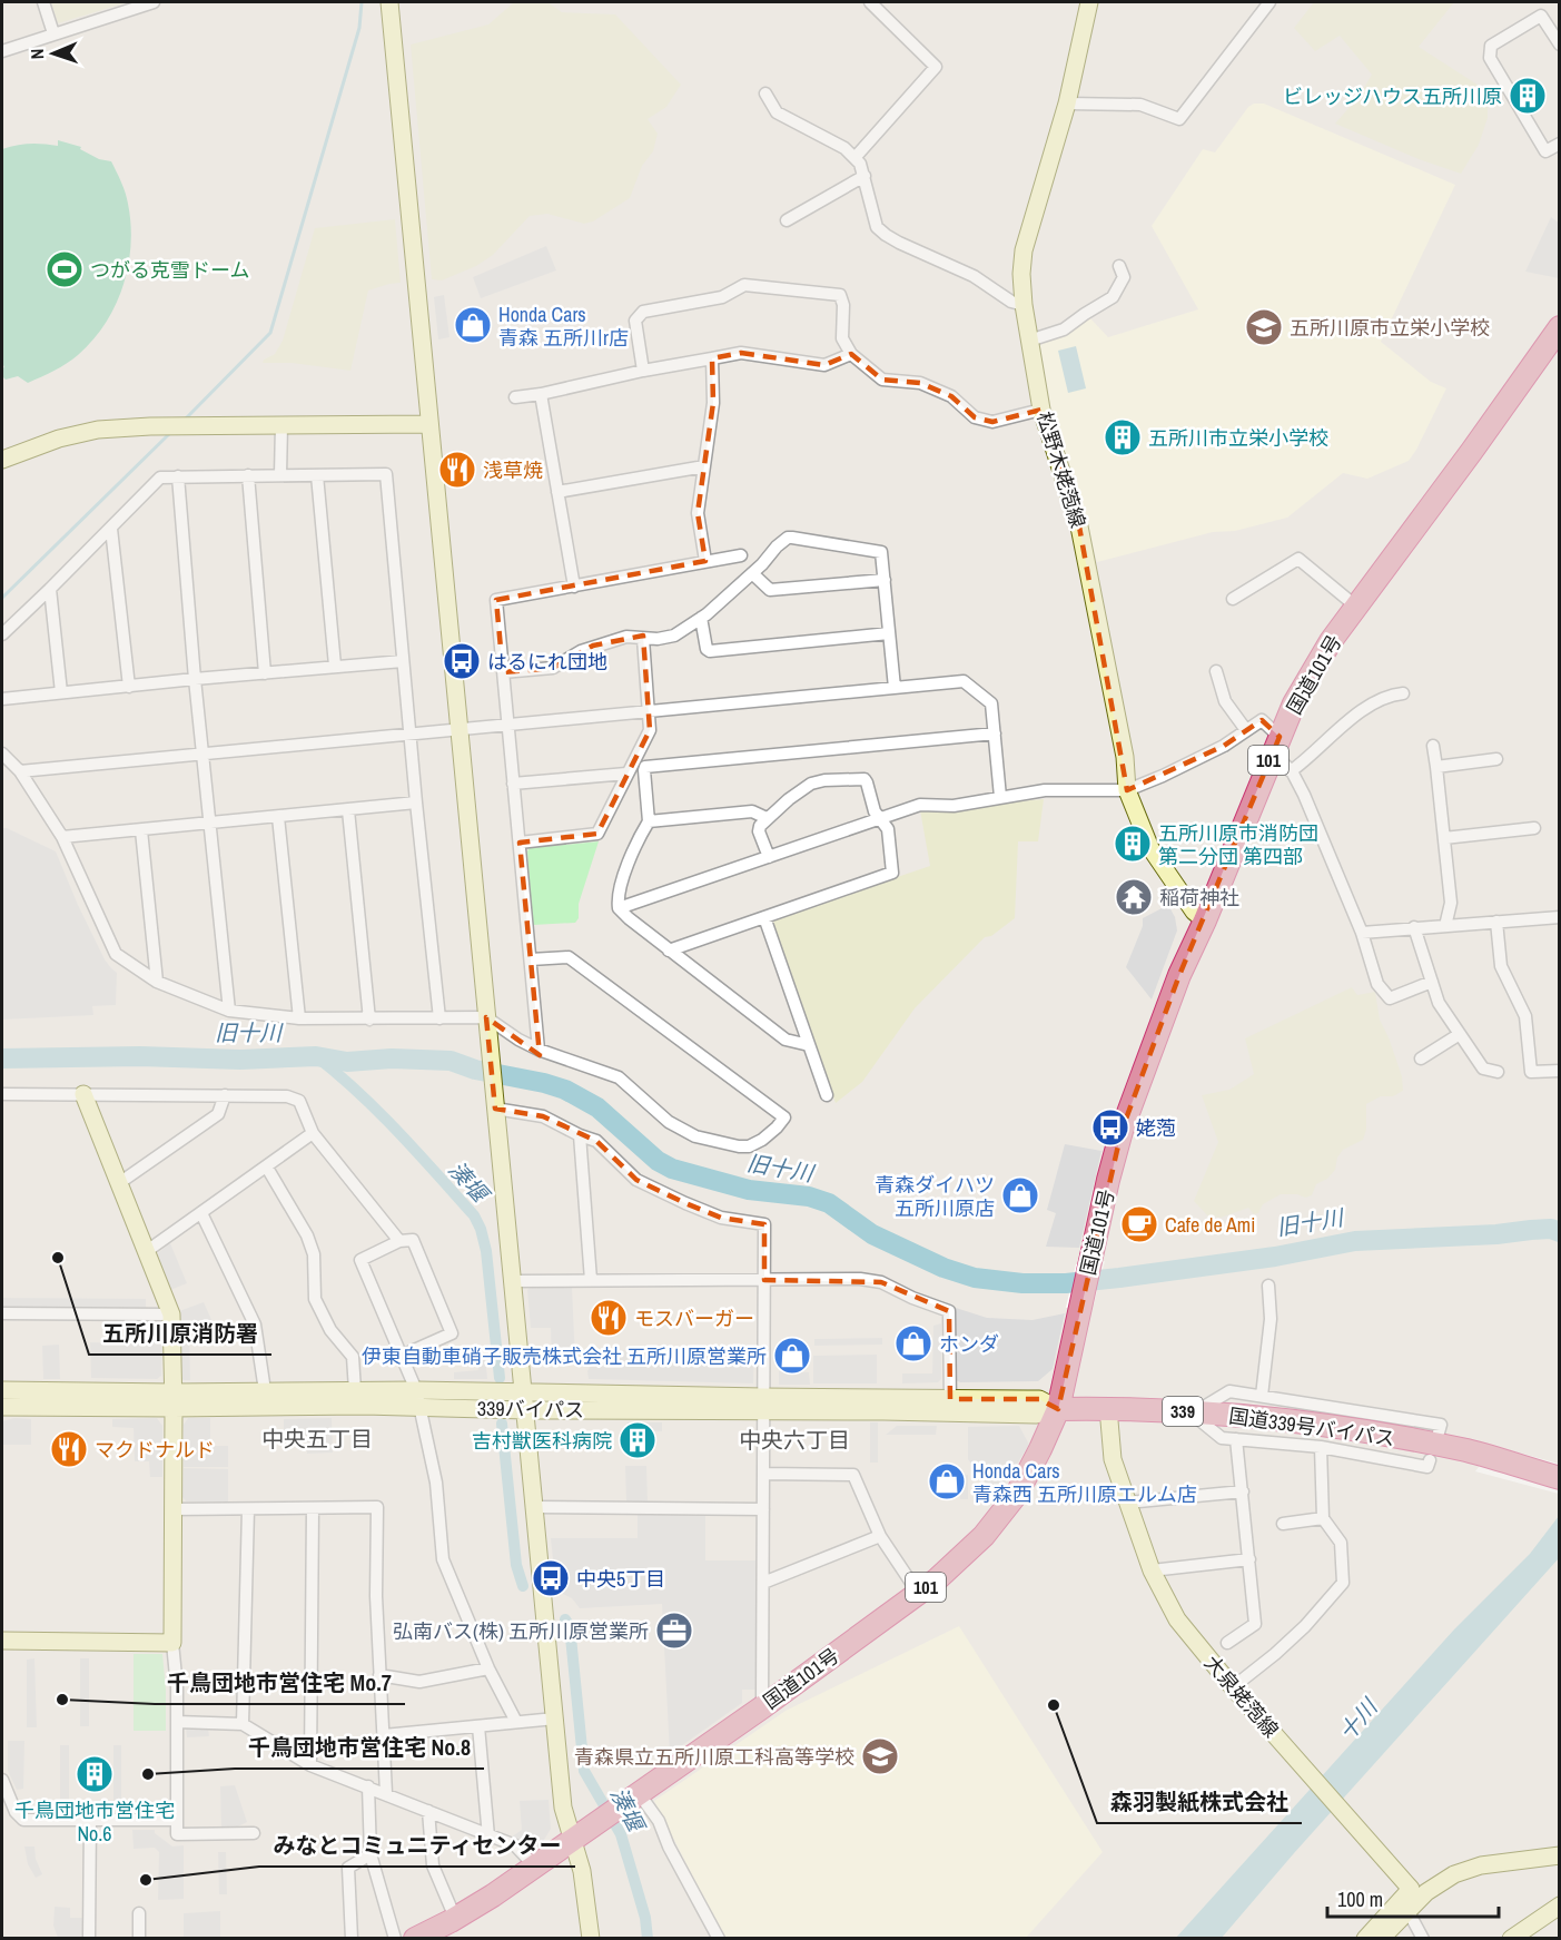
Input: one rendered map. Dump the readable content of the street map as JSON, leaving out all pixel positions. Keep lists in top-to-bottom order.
{
  "streets": {
    "highway": [
      "国道101号",
      "101",
      "339",
      "国道339号バイパス"
    ],
    "street": ["松野木姥萢線", "339バイパス", "大泉姥萢線"]
  },
  "crossings": [
    ["松野木姥萢線", "国道101号"],
    ["国道101号", "339バイパス"],
    ["国道101号", "国道339号バイパス"],
    ["339バイパス", "国道339号バイパス"],
    ["国道339号バイパス", "大泉姥萢線"]
  ],
  "districts": ["中央五丁目", "中央六丁目"],
  "water": ["旧十川", "湊堰", "十川"],
  "places": {
    "building": [
      "ビレッジハウス五所川原",
      "五所川市立栄小学校",
      "五所川原市消防団 第二分団 第四部",
      "吉村獣医科病院",
      "千鳥団地市営住宅 No.6"
    ],
    "sports": ["つがる克雪ドーム"],
    "shop": [
      "Honda Cars 青森 五所川r店",
      "青森ダイハツ 五所川原店",
      "ホンダ",
      "伊東自動車硝子販売株式会社 五所川原営業所",
      "Honda Cars 青森西 五所川原エルム店"
    ],
    "school or university": ["五所川原市立栄小学校", "青森県立五所川原工科高等学校"],
    "restaurant": ["浅草焼", "モスバーガー", "マクドナルド"],
    "bus stop": ["はるにれ団地", "姥萢", "中央5丁目"],
    "temple": ["稲荷神社"],
    "cafe": ["Cafe de Ami"],
    "other": [
      "五所川原消防署",
      "千鳥団地市営住宅 Mo.7",
      "森羽製紙株式会社",
      "千鳥団地市営住宅 No.8",
      "みなとコミュニティセンター"
    ],
    "office": ["弘南バス(株) 五所川原営業所"]
  },
  "scale_bar": "100 m",
  "north": "left"
}
